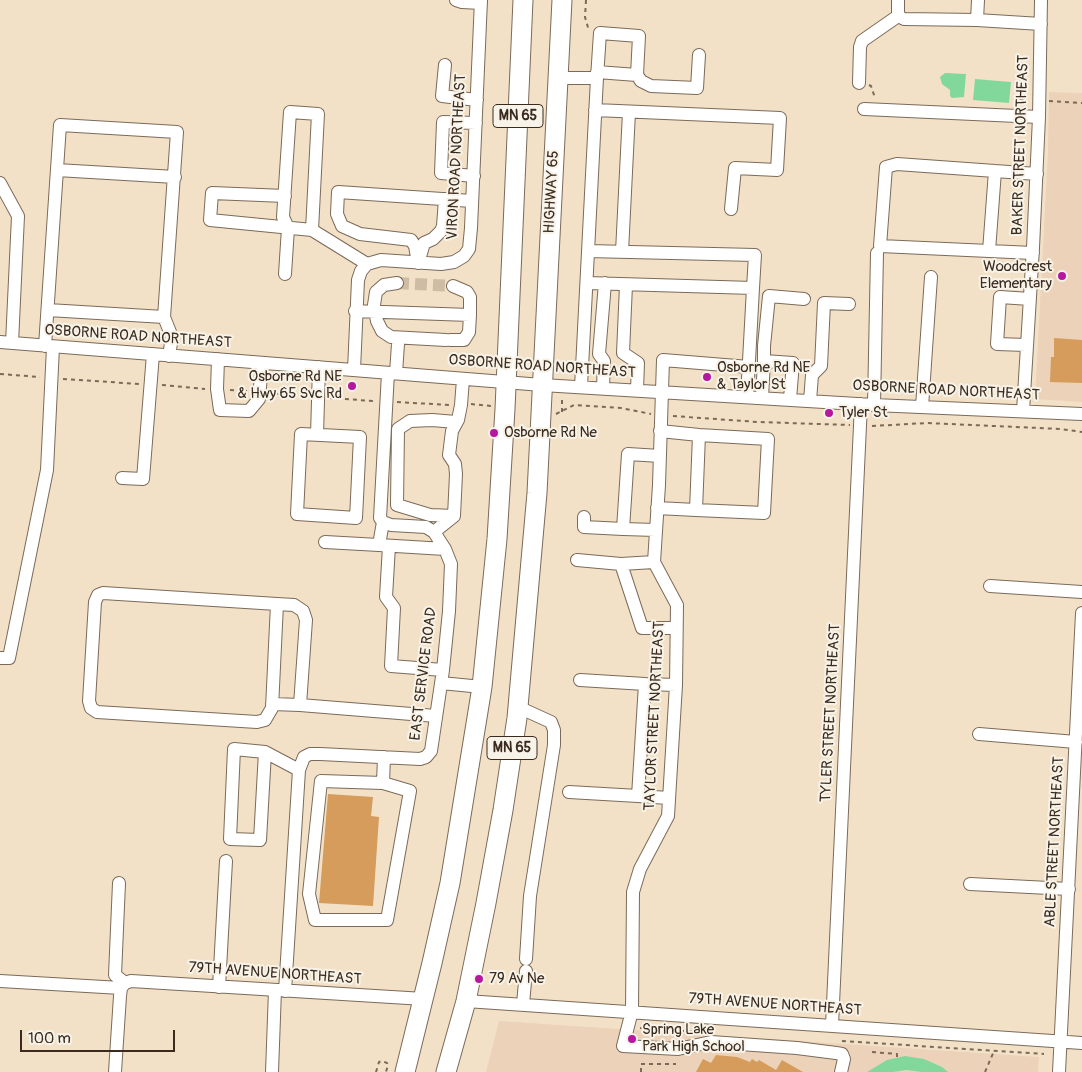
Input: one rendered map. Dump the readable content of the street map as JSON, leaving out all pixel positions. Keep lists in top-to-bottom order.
{
  "streets": {
    "highway": ["MN 65", "HIGHWAY 65"],
    "street": [
      "BAKER STREET NORTHEAST",
      "VIRON ROAD NORTHEAST",
      "OSBORNE ROAD NORTHEAST",
      "EAST SERVICE ROAD",
      "TYLER STREET NORTHEAST",
      "TAYLOR STREET NORTHEAST",
      "ABLE STREET NORTHEAST",
      "79TH AVENUE NORTHEAST"
    ]
  },
  "crossings": [
    ["MN 65", "HIGHWAY 65"],
    ["MN 65", "OSBORNE ROAD NORTHEAST"],
    ["MN 65", "79TH AVENUE NORTHEAST"],
    ["BAKER STREET NORTHEAST", "OSBORNE ROAD NORTHEAST"],
    ["HIGHWAY 65", "OSBORNE ROAD NORTHEAST"],
    ["OSBORNE ROAD NORTHEAST", "TYLER STREET NORTHEAST"],
    ["TYLER STREET NORTHEAST", "79TH AVENUE NORTHEAST"],
    ["TAYLOR STREET NORTHEAST", "79TH AVENUE NORTHEAST"],
    ["ABLE STREET NORTHEAST", "79TH AVENUE NORTHEAST"]
  ],
  "places": [
    "Woodcrest Elementary",
    "Osborne Rd NE & Taylor St",
    "Osborne Rd NE & Hwy 65 Svc Rd",
    "Tyler St",
    "Osborne Rd Ne",
    "79 Av Ne",
    "Spring Lake Park High School"
  ],
  "scale_bar": "100 m"
}
